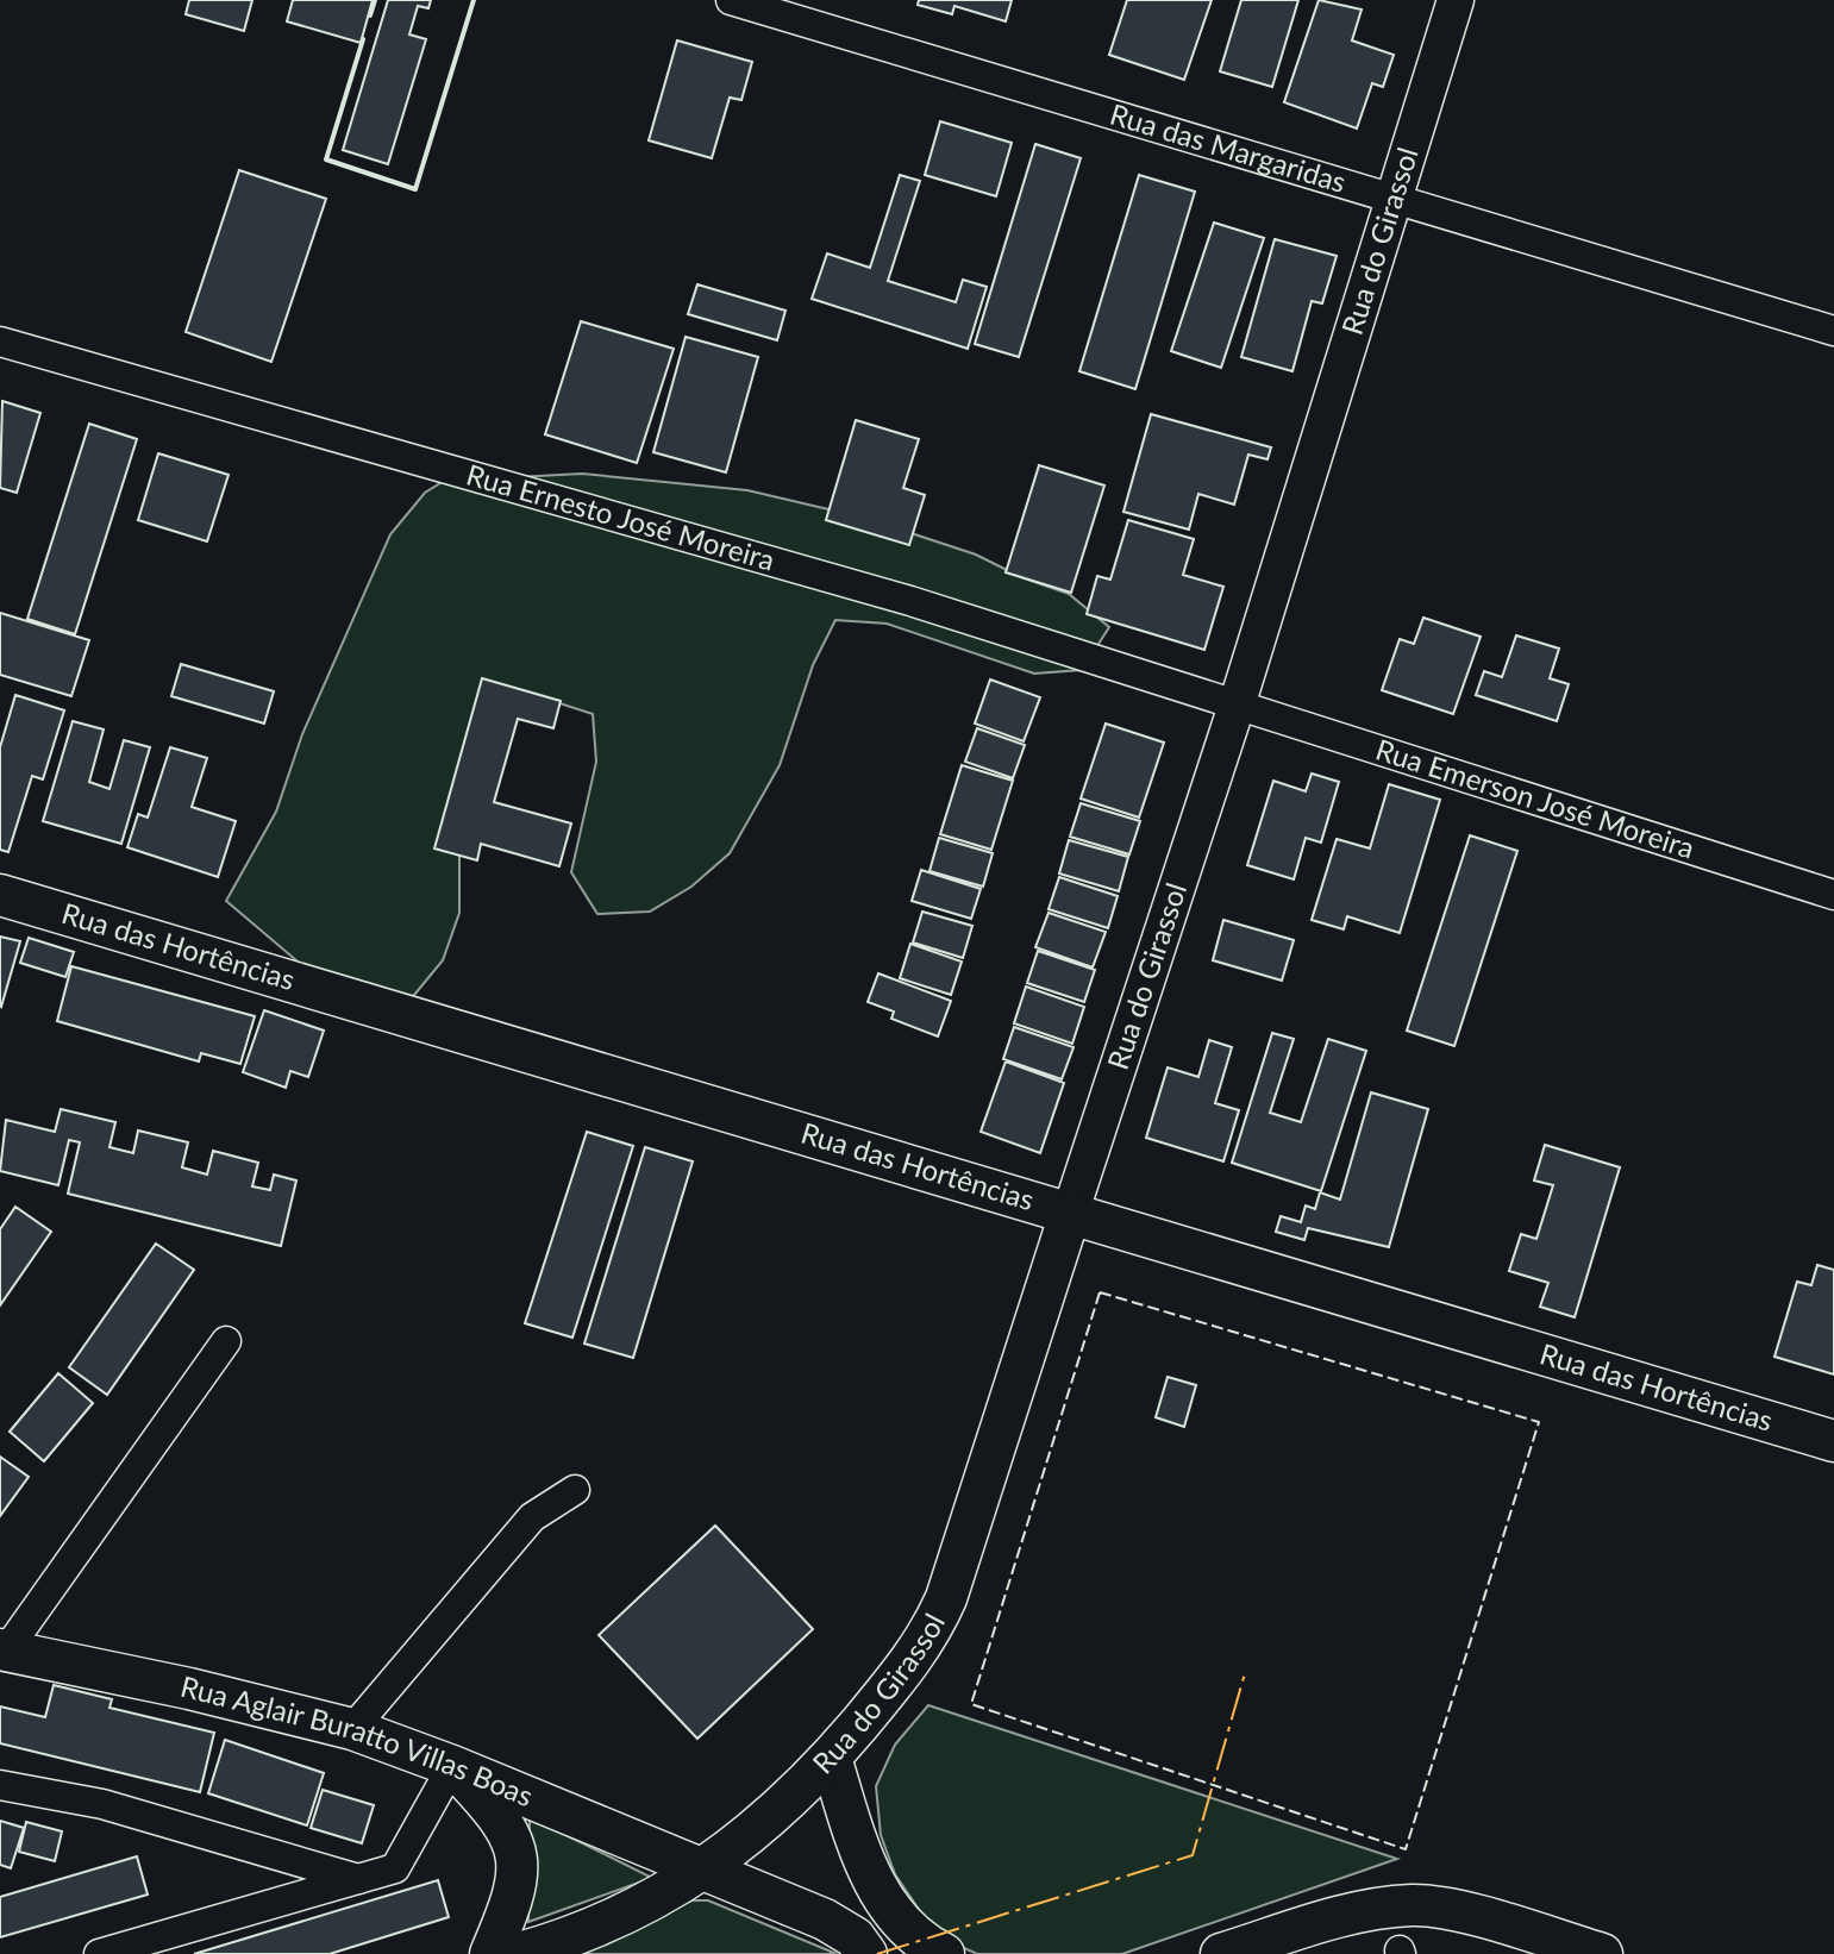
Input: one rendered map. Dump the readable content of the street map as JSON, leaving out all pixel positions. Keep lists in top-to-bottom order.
{
  "streets": {
    "main road": ["Rua do Girassol", "Rua das Hortências", "Rua Aglair Buratto Villas Boas"],
    "street": ["Rua das Margaridas", "Rua Ernesto José Moreira", "Rua Emerson José Moreira"]
  },
  "crossings": [
    ["Rua das Margaridas", "Rua do Girassol"],
    ["Rua do Girassol", "Rua Ernesto José Moreira"],
    ["Rua do Girassol", "Rua Emerson José Moreira"],
    ["Rua do Girassol", "Rua das Hortências"],
    ["Rua do Girassol", "Rua Aglair Buratto Villas Boas"],
    ["Rua Ernesto José Moreira", "Rua Emerson José Moreira"]
  ]
}
